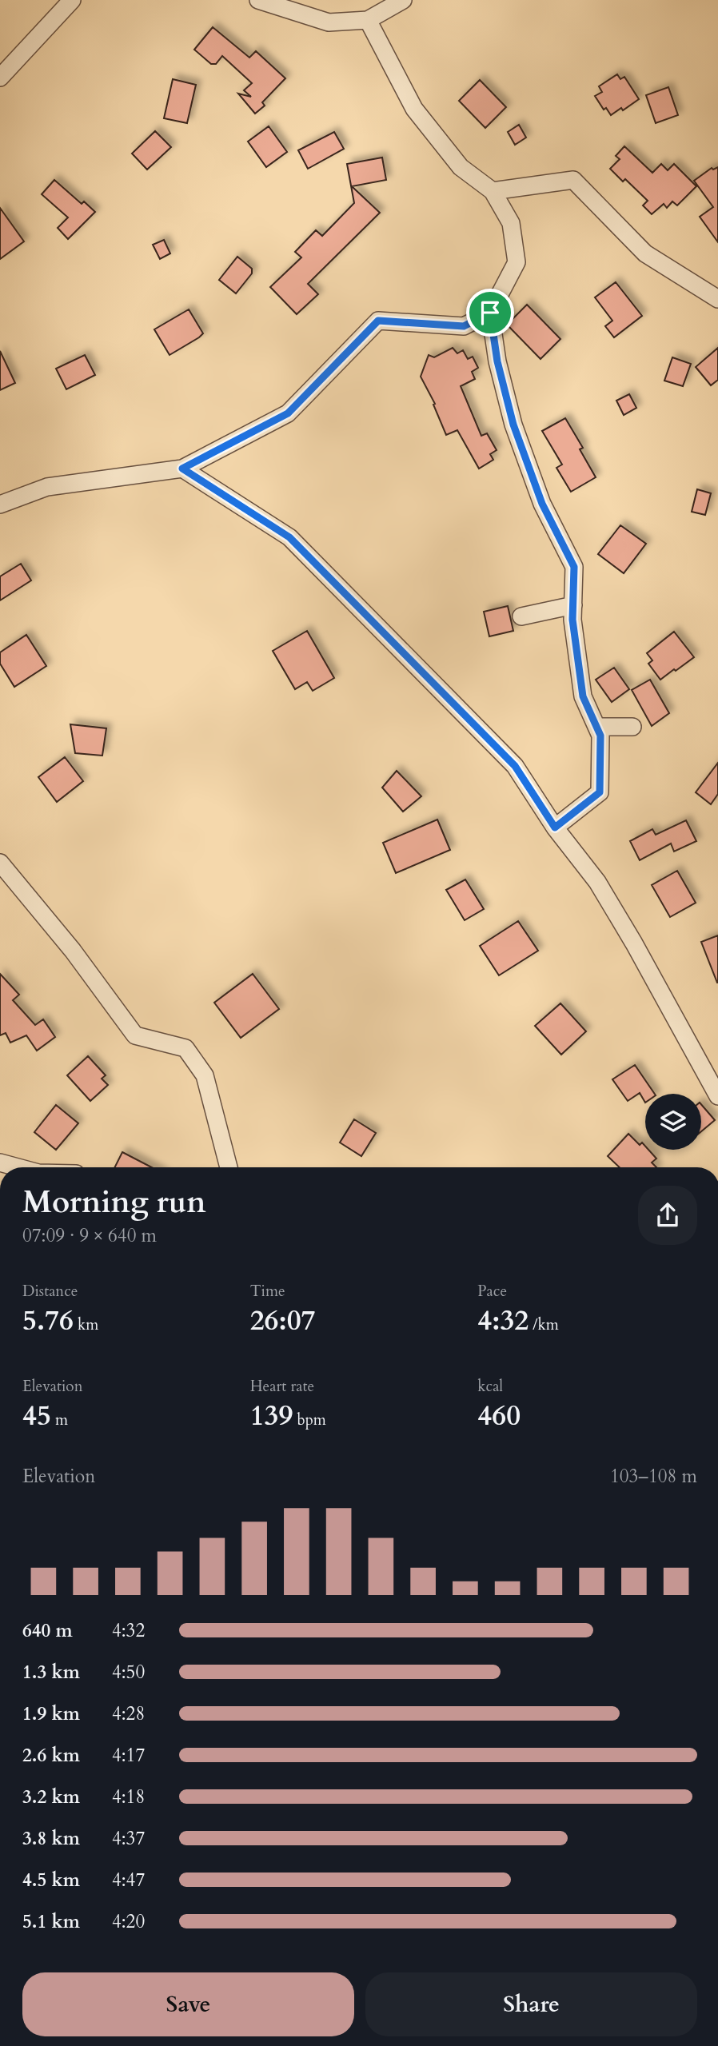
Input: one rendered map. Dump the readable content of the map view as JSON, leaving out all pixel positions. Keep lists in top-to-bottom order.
{
  "page": {
    "heading": ["Morning run", "07:09 · 9 × 640 m"],
    "stats": [
      ["Distance", "5.76 km"],
      ["Time", "26:07"],
      ["Pace", "4:32 /km"],
      ["Elevation", "45 m"],
      ["Heart rate", "139 bpm"],
      ["kcal", "460"]
    ],
    "chart": ["Elevation", "103–108 m"],
    "list": [
      {
        "name": "640 m",
        "note": "4:32"
      },
      {
        "name": "1.3 km",
        "note": "4:50"
      },
      {
        "name": "1.9 km",
        "note": "4:28"
      },
      {
        "name": "2.6 km",
        "note": "4:17"
      },
      {
        "name": "3.2 km",
        "note": "4:18"
      },
      {
        "name": "3.8 km",
        "note": "4:37"
      },
      {
        "name": "4.5 km",
        "note": "4:47"
      },
      {
        "name": "5.1 km",
        "note": "4:20"
      }
    ],
    "buttons": ["Save", "Share"]
  }
}
